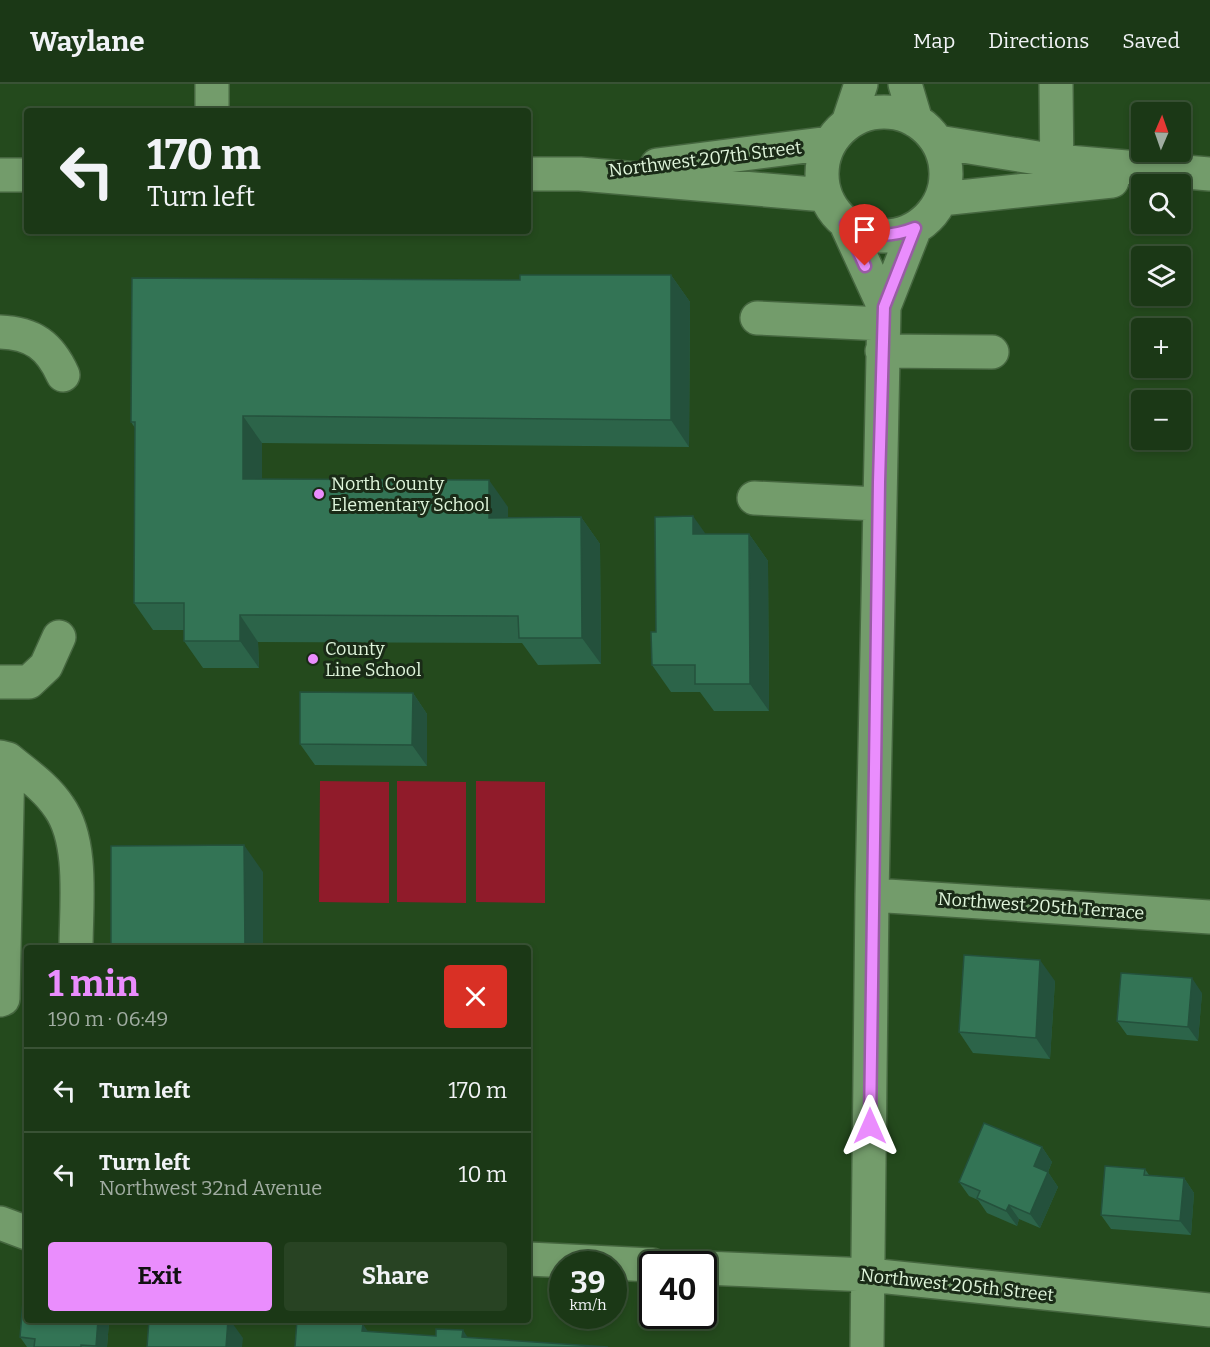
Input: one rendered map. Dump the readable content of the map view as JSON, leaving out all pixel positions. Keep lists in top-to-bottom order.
{
  "streets": {
    "street": ["Northwest 207th Street", "Northwest 205th Terrace", "Northwest 205th Street"]
  },
  "places": ["North County Elementary School", "County Line School"],
  "north": "top",
  "page": {
    "header": "Waylane",
    "nav": ["Map", "Directions", "Saved"],
    "map_buttons": ["+", "−"],
    "turn": ["170 m", "Turn left"],
    "heading": ["1 min", "190 m · 06:49"],
    "list": [
      {
        "name": "Turn left",
        "value": "170 m"
      },
      {
        "name": "Turn left",
        "note": "Northwest 32nd Avenue",
        "value": "10 m"
      }
    ],
    "buttons": ["Exit", "Share"],
    "speed": "39 km/h",
    "limit": "40"
  }
}
